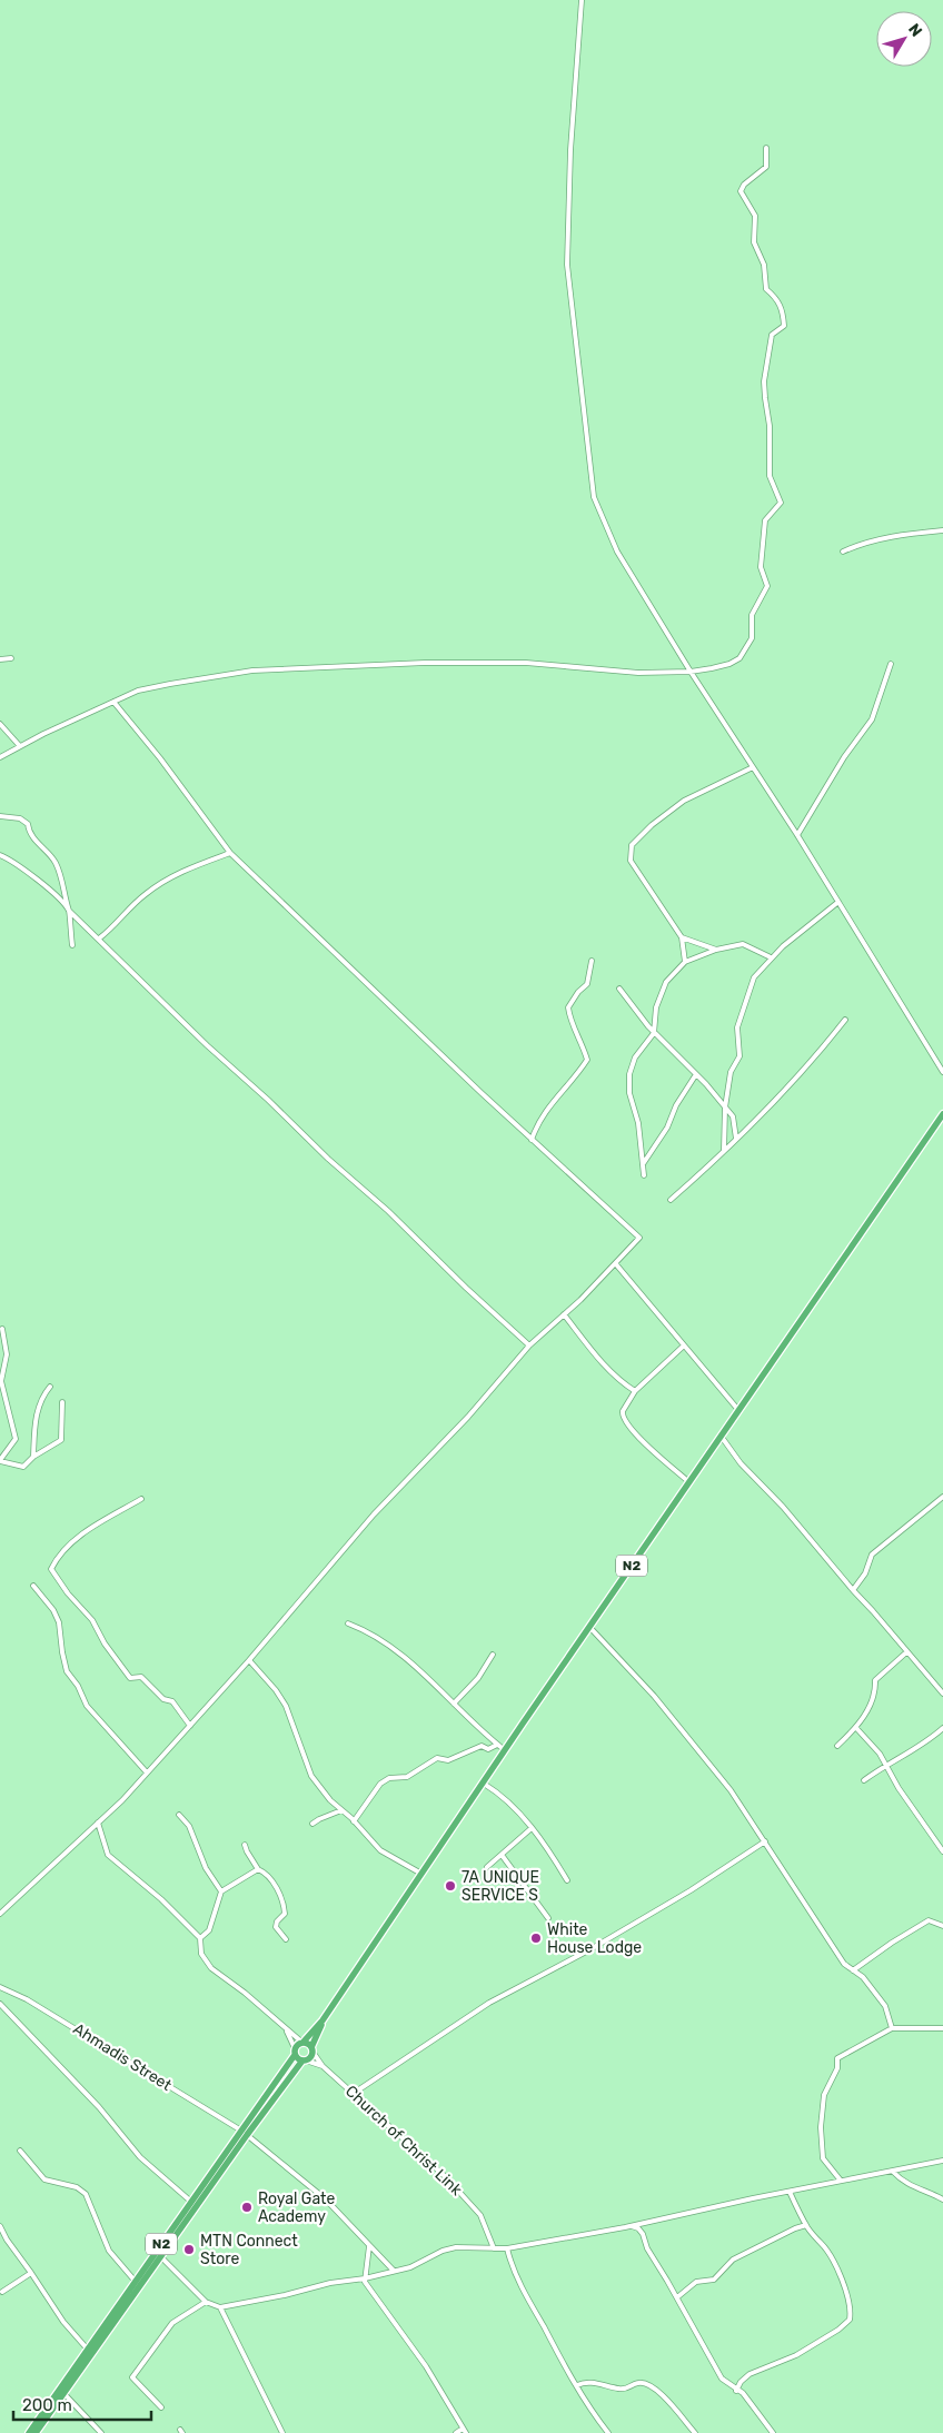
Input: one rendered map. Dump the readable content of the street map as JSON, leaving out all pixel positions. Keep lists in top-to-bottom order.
{
  "streets": {
    "highway": ["N2"],
    "street": ["Ahmadis Street", "Church of Christ Link"]
  },
  "crossings": [
    ["N2", "Ahmadis Street"],
    ["N2", "Church of Christ Link"]
  ],
  "places": [
    "7A UNIQUE SERVICE S",
    "White House Lodge",
    "Royal Gate Academy",
    "MTN Connect Store"
  ],
  "scale_bar": "200 m",
  "north": "top right"
}
